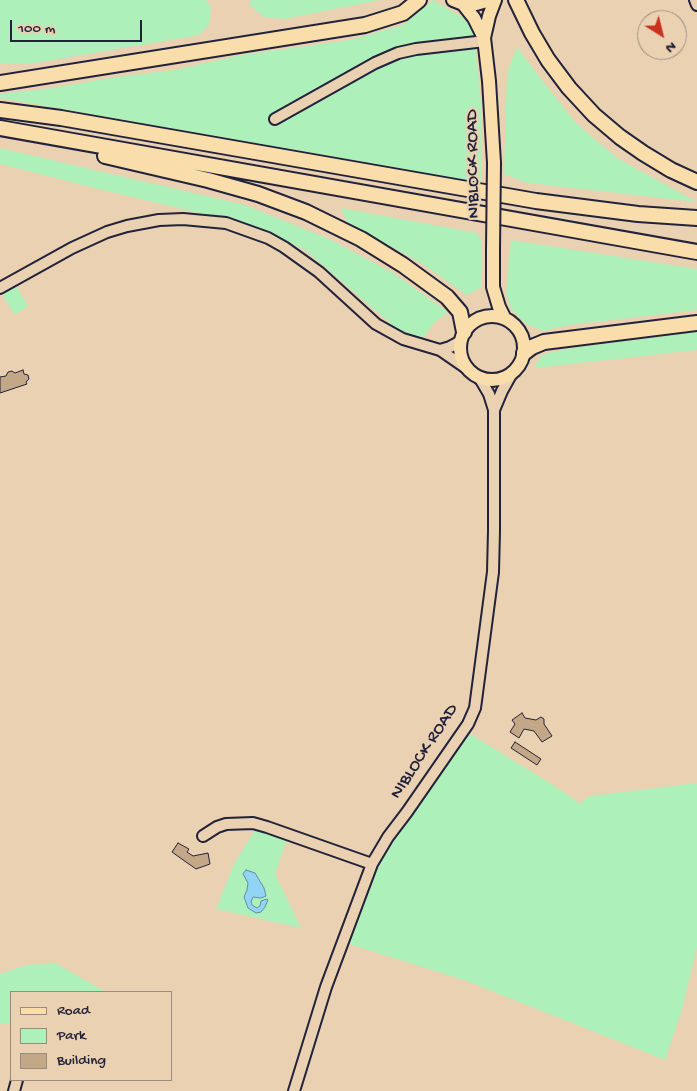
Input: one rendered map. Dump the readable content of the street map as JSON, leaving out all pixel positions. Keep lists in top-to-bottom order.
{
  "streets": {
    "main road": ["NIBLOCK ROAD"]
  },
  "legend": ["Road", "Park", "Building"],
  "scale_bar": "100 m",
  "north": "bottom right"
}
